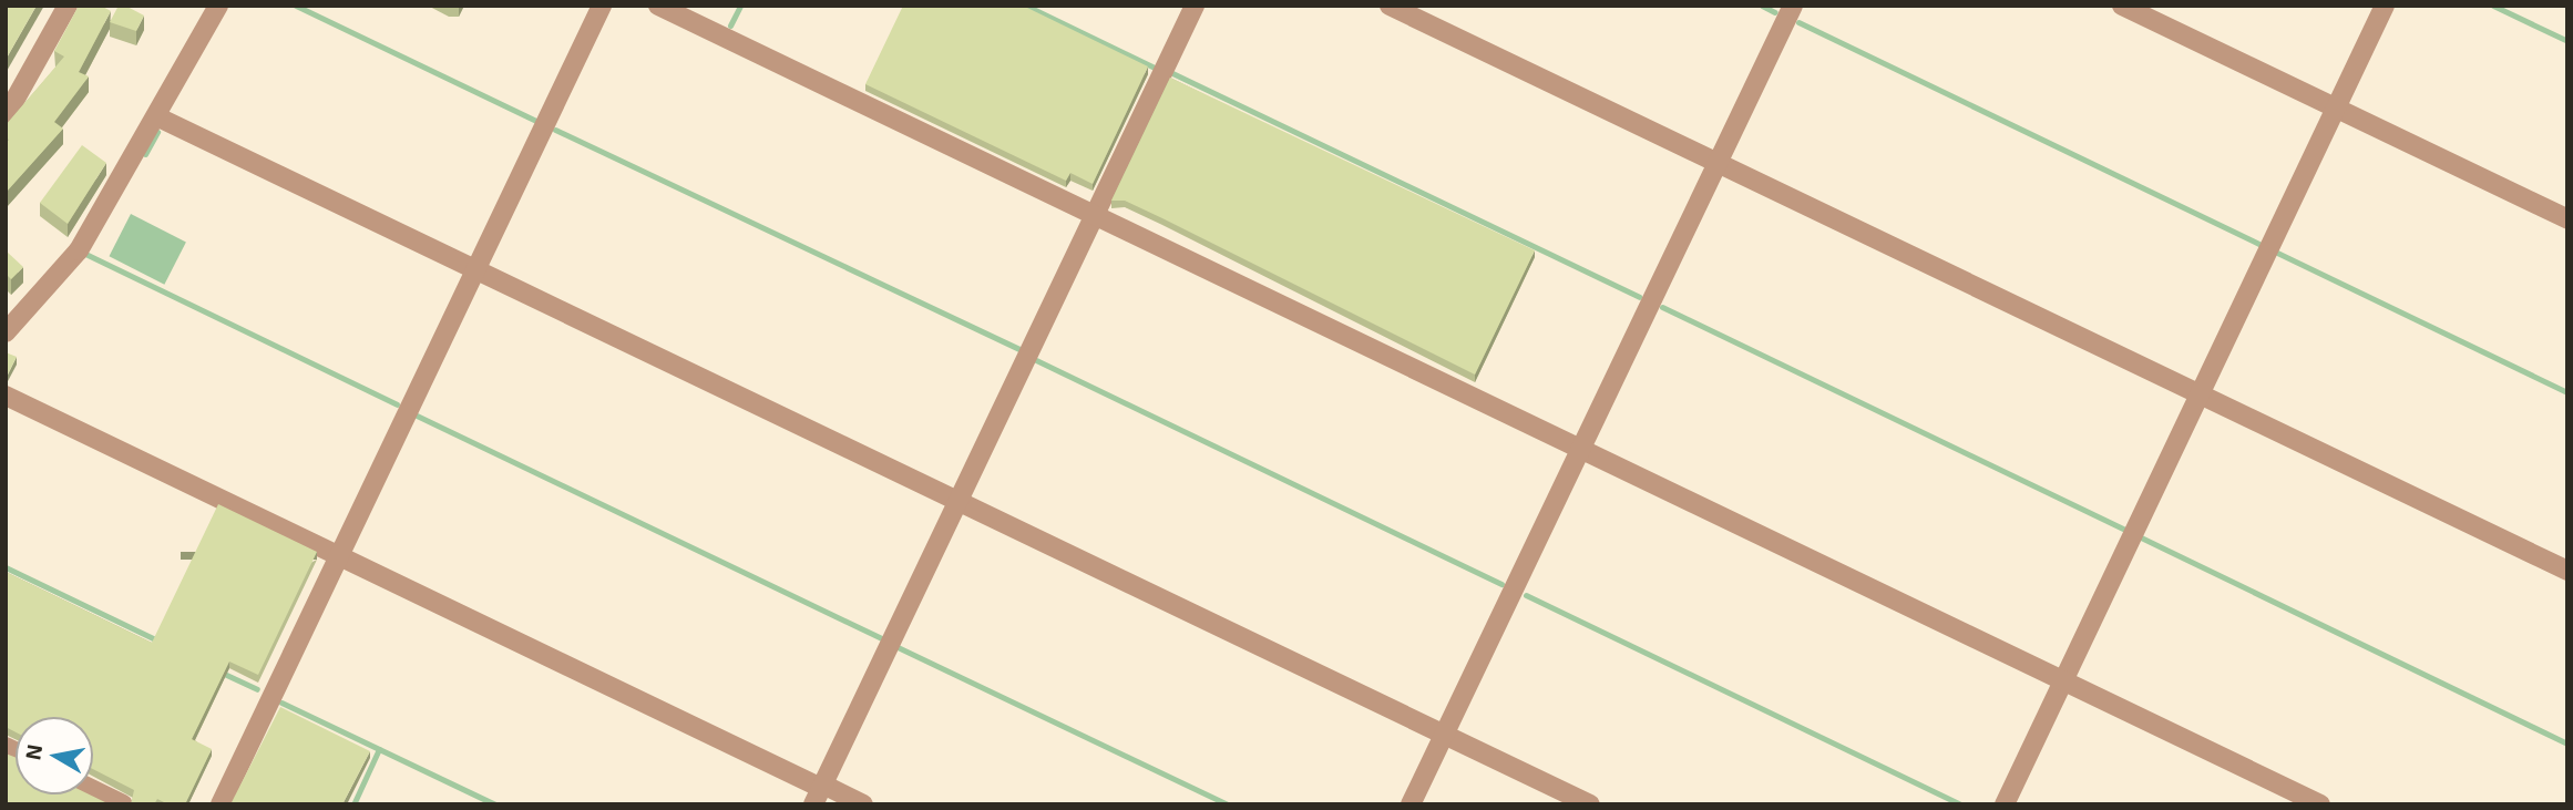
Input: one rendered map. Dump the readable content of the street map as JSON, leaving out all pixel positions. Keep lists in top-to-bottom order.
{
  "north": "left"
}
